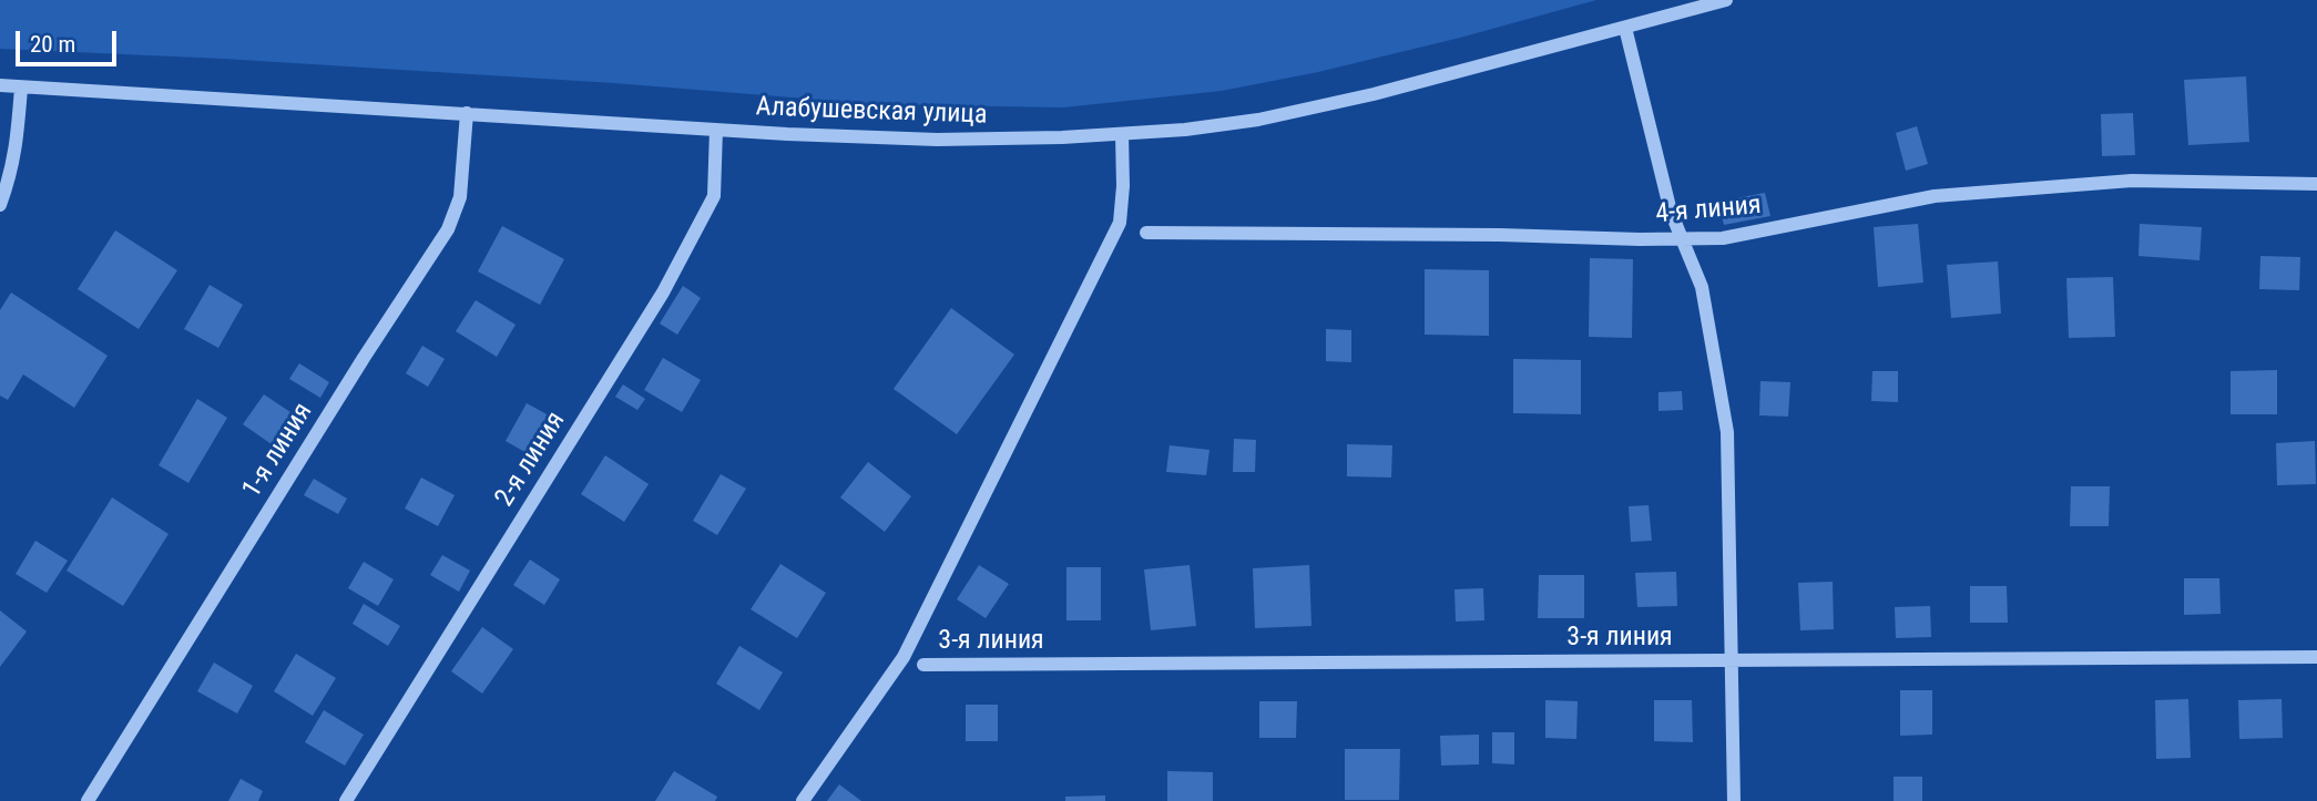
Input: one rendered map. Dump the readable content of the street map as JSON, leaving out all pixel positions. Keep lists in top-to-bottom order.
{
  "streets": {
    "street": [
      "Алабушевская улица",
      "4-я линия",
      "1-я линия",
      "2-я линия",
      "3-я линия"
    ]
  },
  "crossings": [
    ["Алабушевская улица", "1-я линия"],
    ["Алабушевская улица", "2-я линия"],
    ["Алабушевская улица", "3-я линия"]
  ],
  "scale_bar": "20 m"
}
